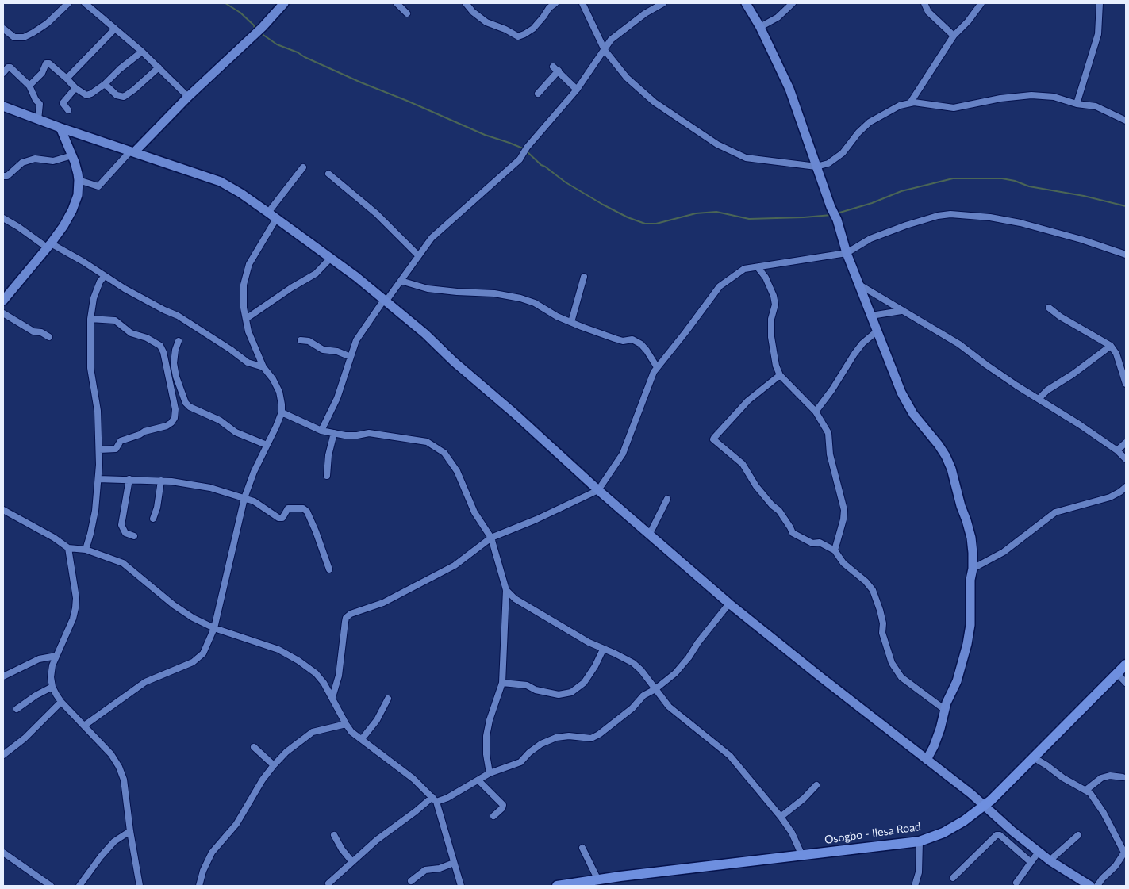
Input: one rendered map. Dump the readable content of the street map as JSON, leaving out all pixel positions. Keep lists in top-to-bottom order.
{
  "streets": {
    "main road": ["Osogbo - Ilesa Road"]
  }
}
